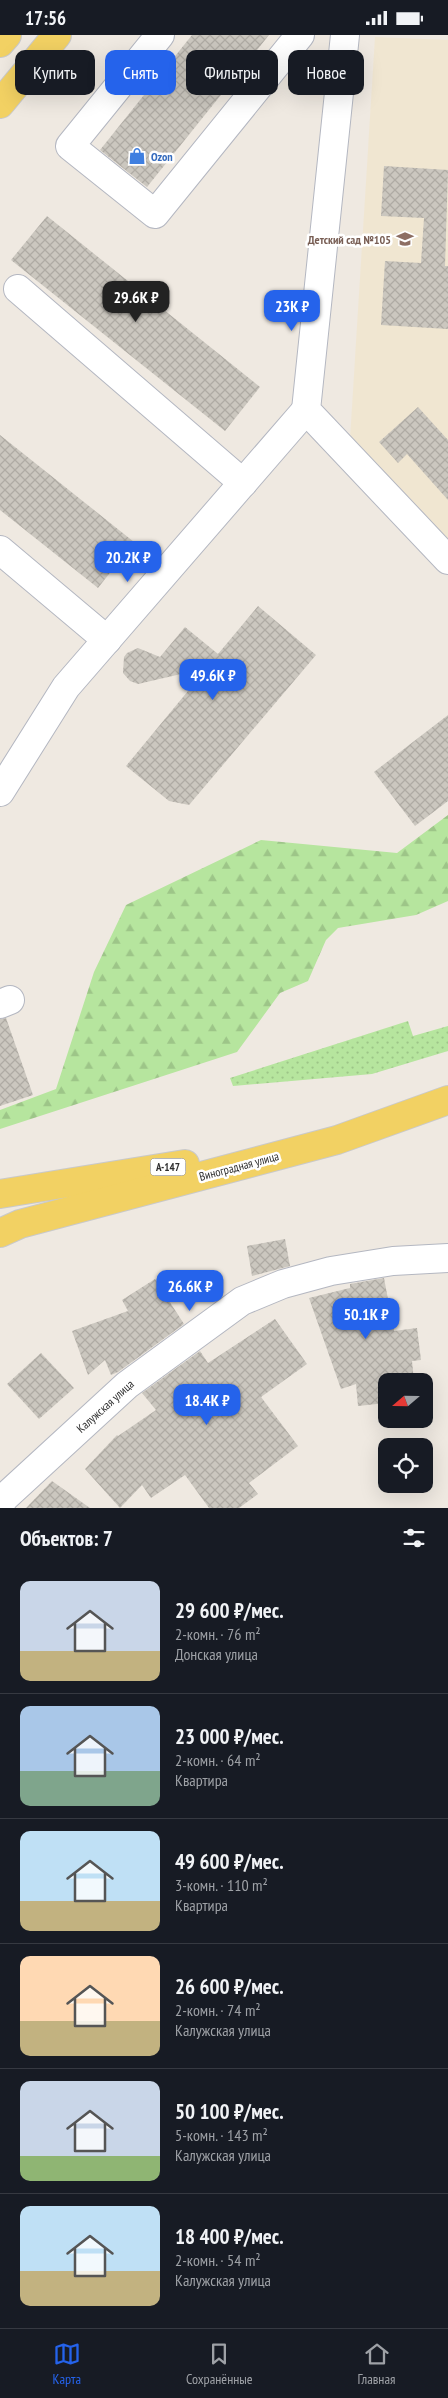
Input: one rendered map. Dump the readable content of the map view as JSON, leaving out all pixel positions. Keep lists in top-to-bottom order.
{
  "streets": {
    "main road": ["Виноградная улица", "А-147"],
    "street": ["Калужская улица"]
  },
  "crossings": [
    ["Виноградная улица", "А-147"]
  ],
  "places": {
    "shop": ["Ozon"],
    "school or university": ["Детский сад №105"]
  },
  "north": "left",
  "page": {
    "status": "17:56",
    "chip": [
      "Купить",
      "Снять",
      "Фильтры",
      "Новое"
    ],
    "price": [
      "29.6K ₽",
      "23K ₽",
      "20.2K ₽",
      "49.6K ₽",
      "26.6K ₽",
      "50.1K ₽",
      "18.4K ₽"
    ],
    "heading": "Объектов: 7",
    "list": [
      {
        "name": "29 600 ₽/мес.",
        "note": "2-комн. · 76 m² · Донская улица"
      },
      {
        "name": "23 000 ₽/мес.",
        "note": "2-комн. · 64 m² · Квартира"
      },
      {
        "name": "49 600 ₽/мес.",
        "note": "3-комн. · 110 m² · Квартира"
      },
      {
        "name": "26 600 ₽/мес.",
        "note": "2-комн. · 74 m² · Калужская улица"
      },
      {
        "name": "50 100 ₽/мес.",
        "note": "5-комн. · 143 m² · Калужская улица"
      },
      {
        "name": "18 400 ₽/мес.",
        "note": "2-комн. · 54 m² · Калужская улица"
      }
    ],
    "tabs": ["Карта", "Сохранённые", "Главная"]
  }
}
